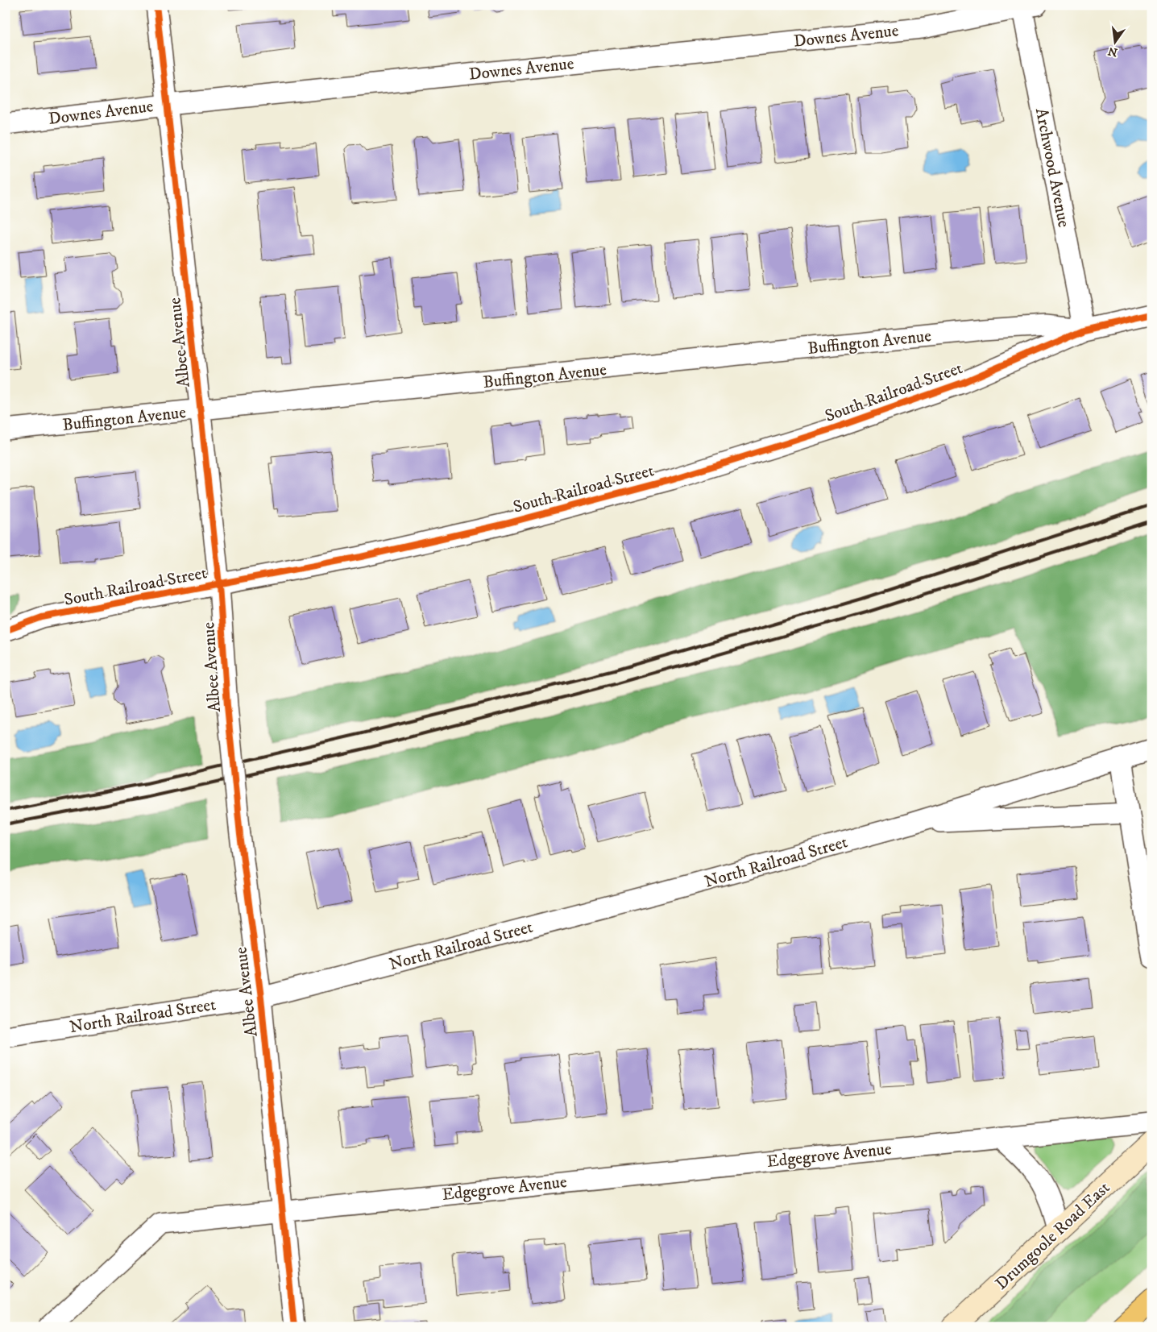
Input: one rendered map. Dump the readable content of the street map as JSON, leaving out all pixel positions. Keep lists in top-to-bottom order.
{
  "streets": {
    "main road": ["Drumgoole Road East"],
    "street": [
      "Downes Avenue",
      "Archwood Avenue",
      "Buffington Avenue",
      "Albee Avenue",
      "South Railroad Street",
      "North Railroad Street",
      "Edgegrove Avenue"
    ]
  },
  "crossings": [
    ["Downes Avenue", "Archwood Avenue"],
    ["Downes Avenue", "Albee Avenue"],
    ["Archwood Avenue", "Buffington Avenue"],
    ["Archwood Avenue", "South Railroad Street"],
    ["Buffington Avenue", "Albee Avenue"],
    ["Buffington Avenue", "South Railroad Street"],
    ["Albee Avenue", "South Railroad Street"],
    ["Albee Avenue", "North Railroad Street"],
    ["Albee Avenue", "Edgegrove Avenue"]
  ],
  "north": "bottom"
}
